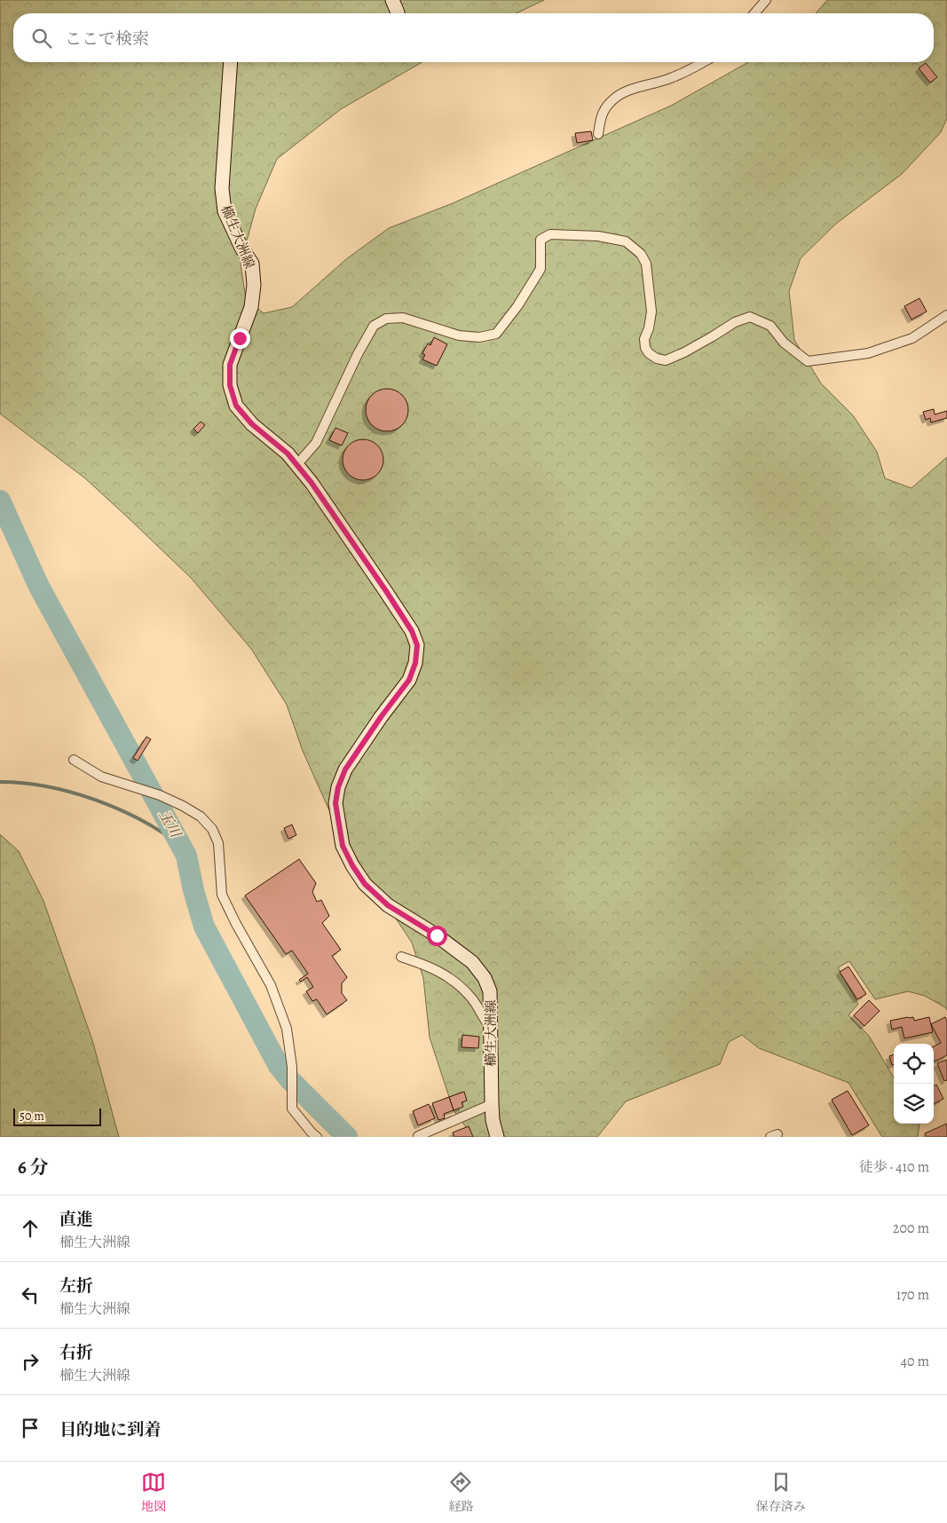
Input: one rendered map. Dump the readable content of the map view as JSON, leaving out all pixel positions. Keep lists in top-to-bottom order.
{
  "streets": {
    "main road": ["櫛生大洲線"]
  },
  "water": ["玉川"],
  "scale_bar": "50 m",
  "page": {
    "search": "ここで検索",
    "scale": "50 m",
    "heading": ["6 分", "徒歩 · 410 m"],
    "list": [
      ["直進", "櫛生大洲線", "200 m"],
      ["左折", "櫛生大洲線", "170 m"],
      ["右折", "櫛生大洲線", "40 m"],
      "目的地に到着"
    ],
    "nav": ["地図", "経路", "保存済み"]
  }
}
